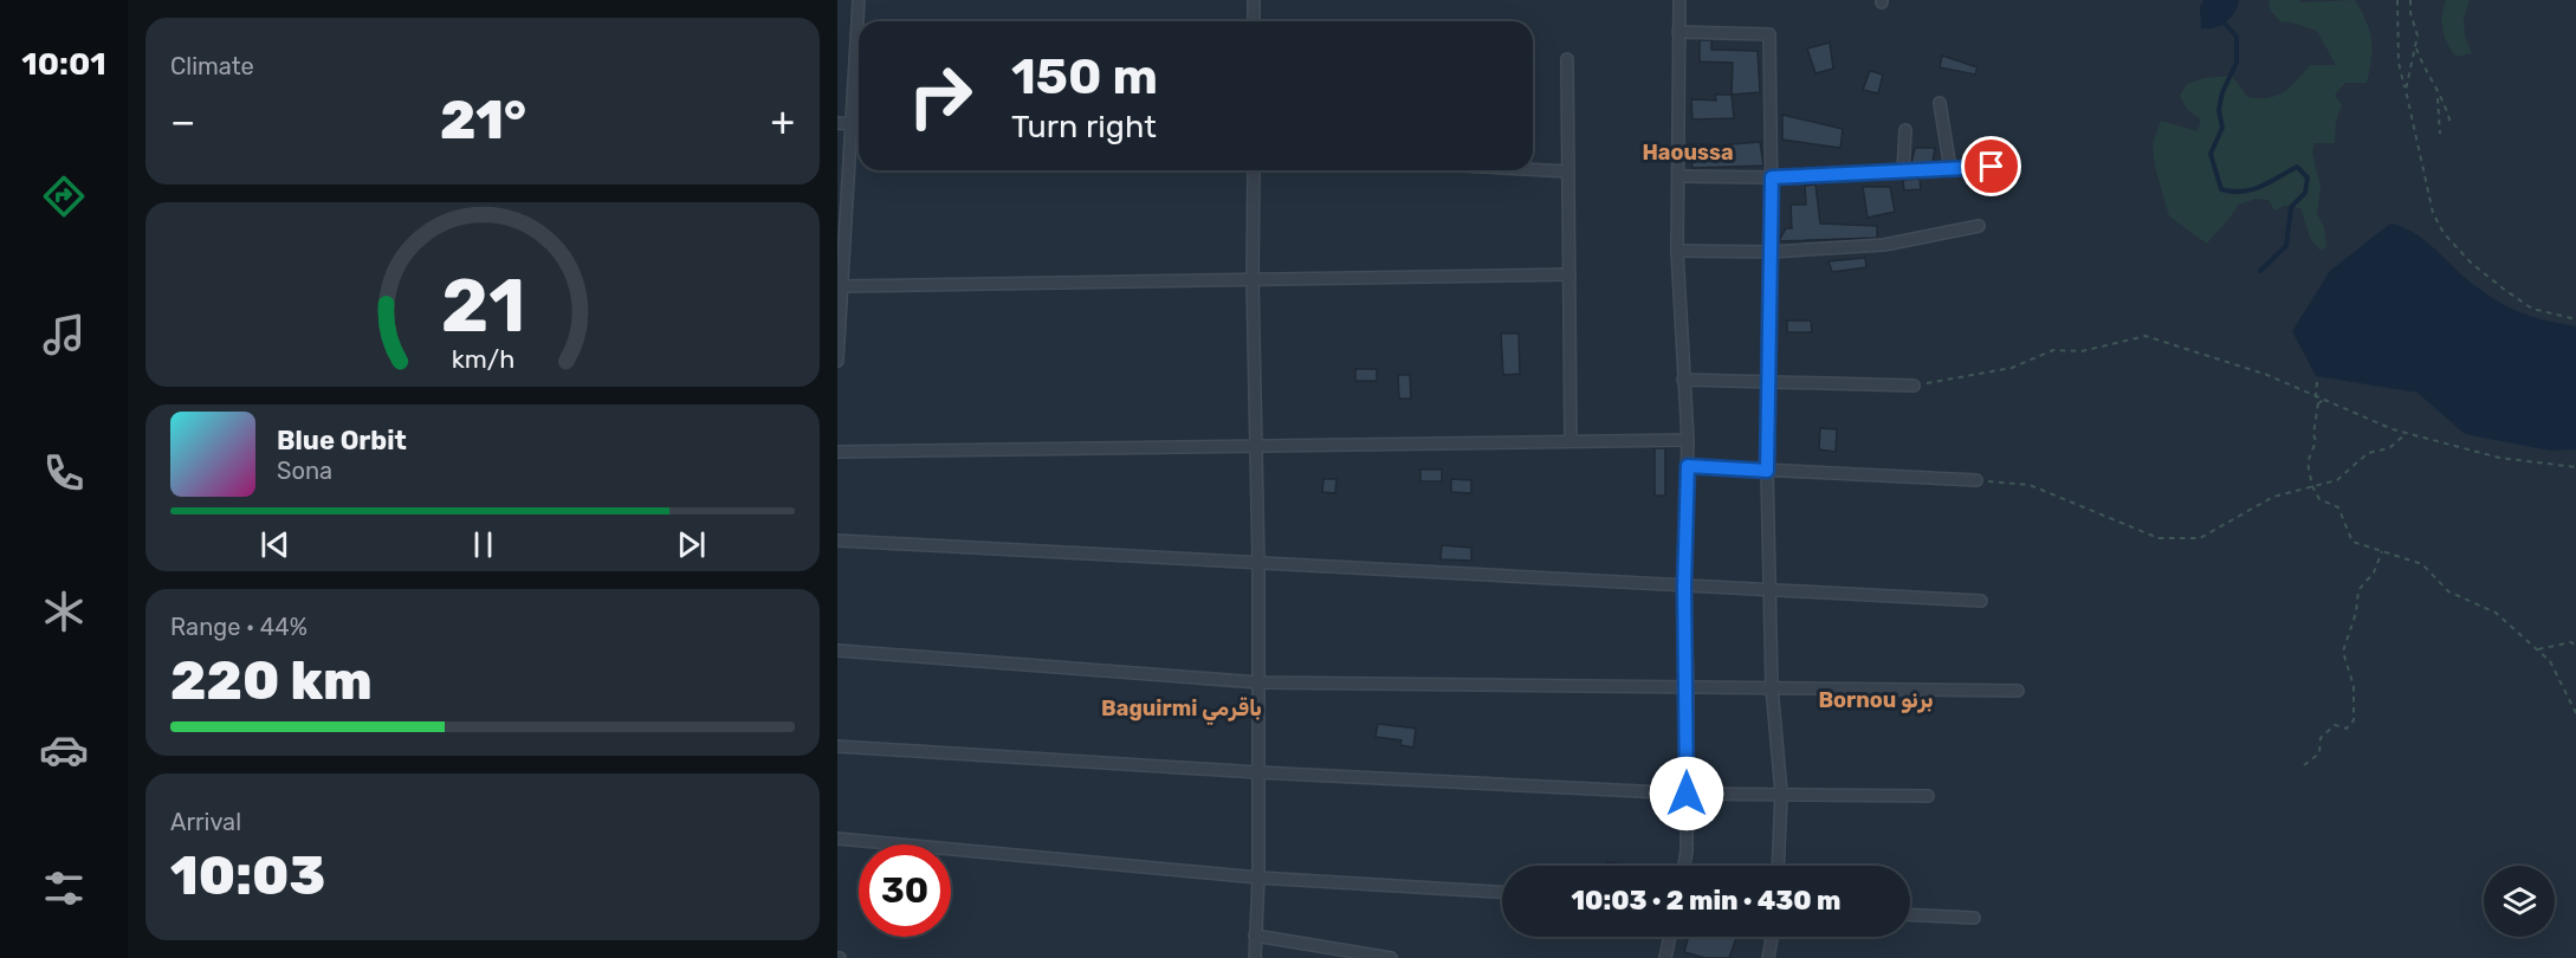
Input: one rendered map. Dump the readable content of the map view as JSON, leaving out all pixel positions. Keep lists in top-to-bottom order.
{
  "districts": ["Haoussa", "Bornou برنو", "Baguirmi باقرمي"],
  "page": {
    "tabs": "10:01",
    "tile": [
      "Climate",
      ["Range · 44%", "220 km"],
      ["Arrival", "10:03"]
    ],
    "turn": ["150 m", "Turn right"],
    "heat": ["−", "21°", "+"],
    "song": ["Blue Orbit", "Sona"],
    "limit": "30",
    "trip": "10:03 · 2 min · 430 m",
    "gauge": ["21", "km/h"]
  }
}
